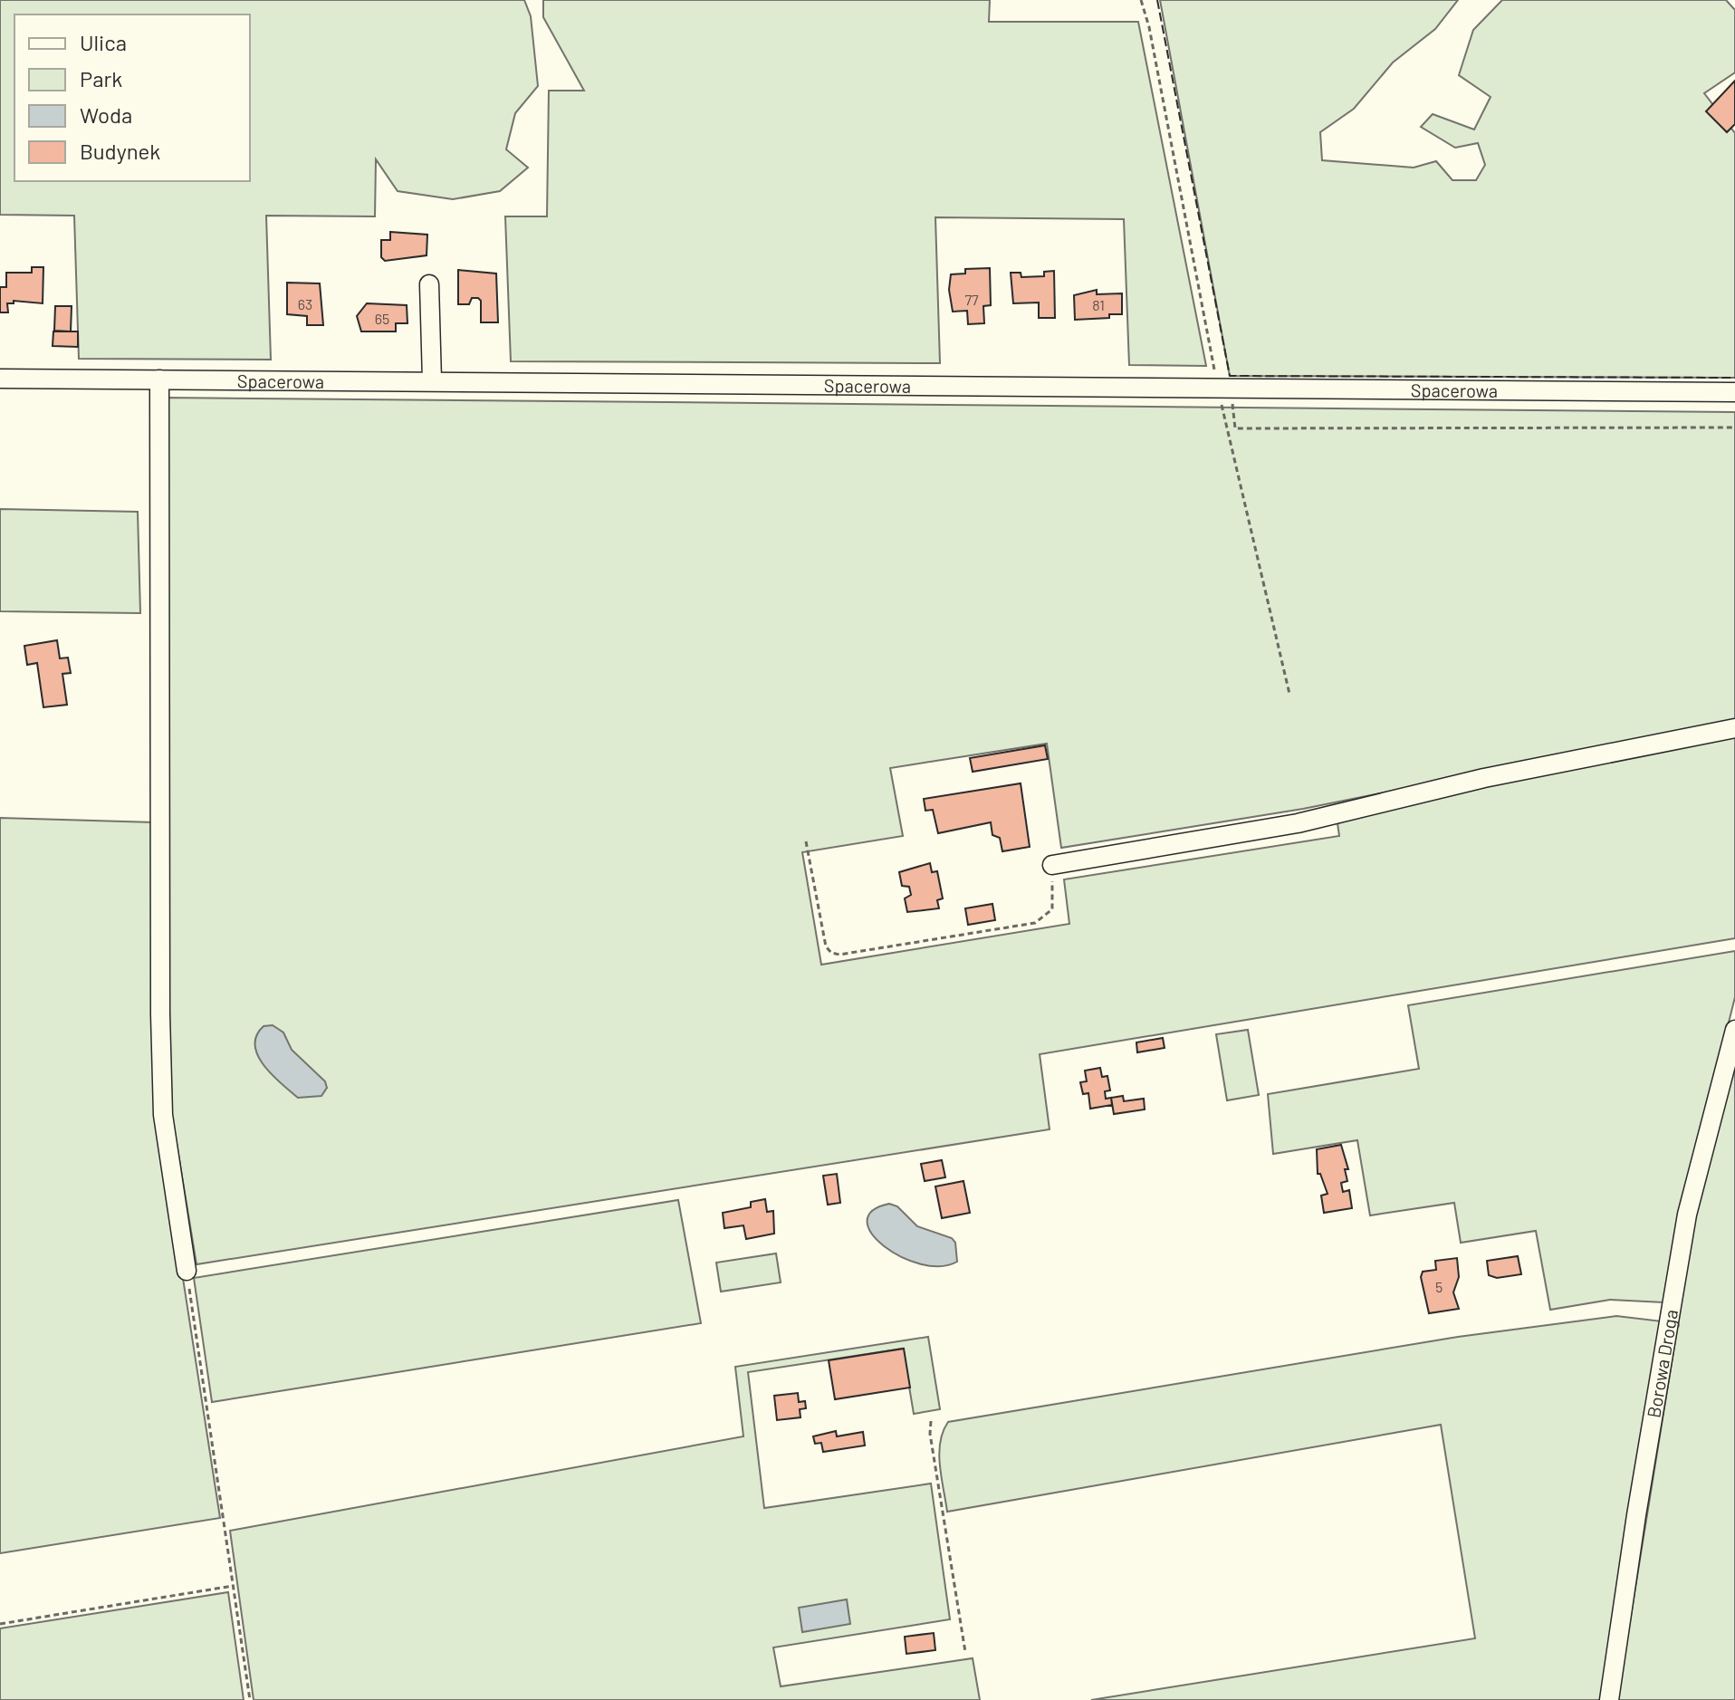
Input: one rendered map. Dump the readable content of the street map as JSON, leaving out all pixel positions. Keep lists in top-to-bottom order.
{
  "streets": {
    "street": ["Spacerowa", "Borowa Droga"]
  },
  "house_numbers": [
    "77",
    "63",
    "81",
    "65",
    "5"
  ],
  "legend": [
    "Ulica",
    "Park",
    "Woda",
    "Budynek"
  ]
}
